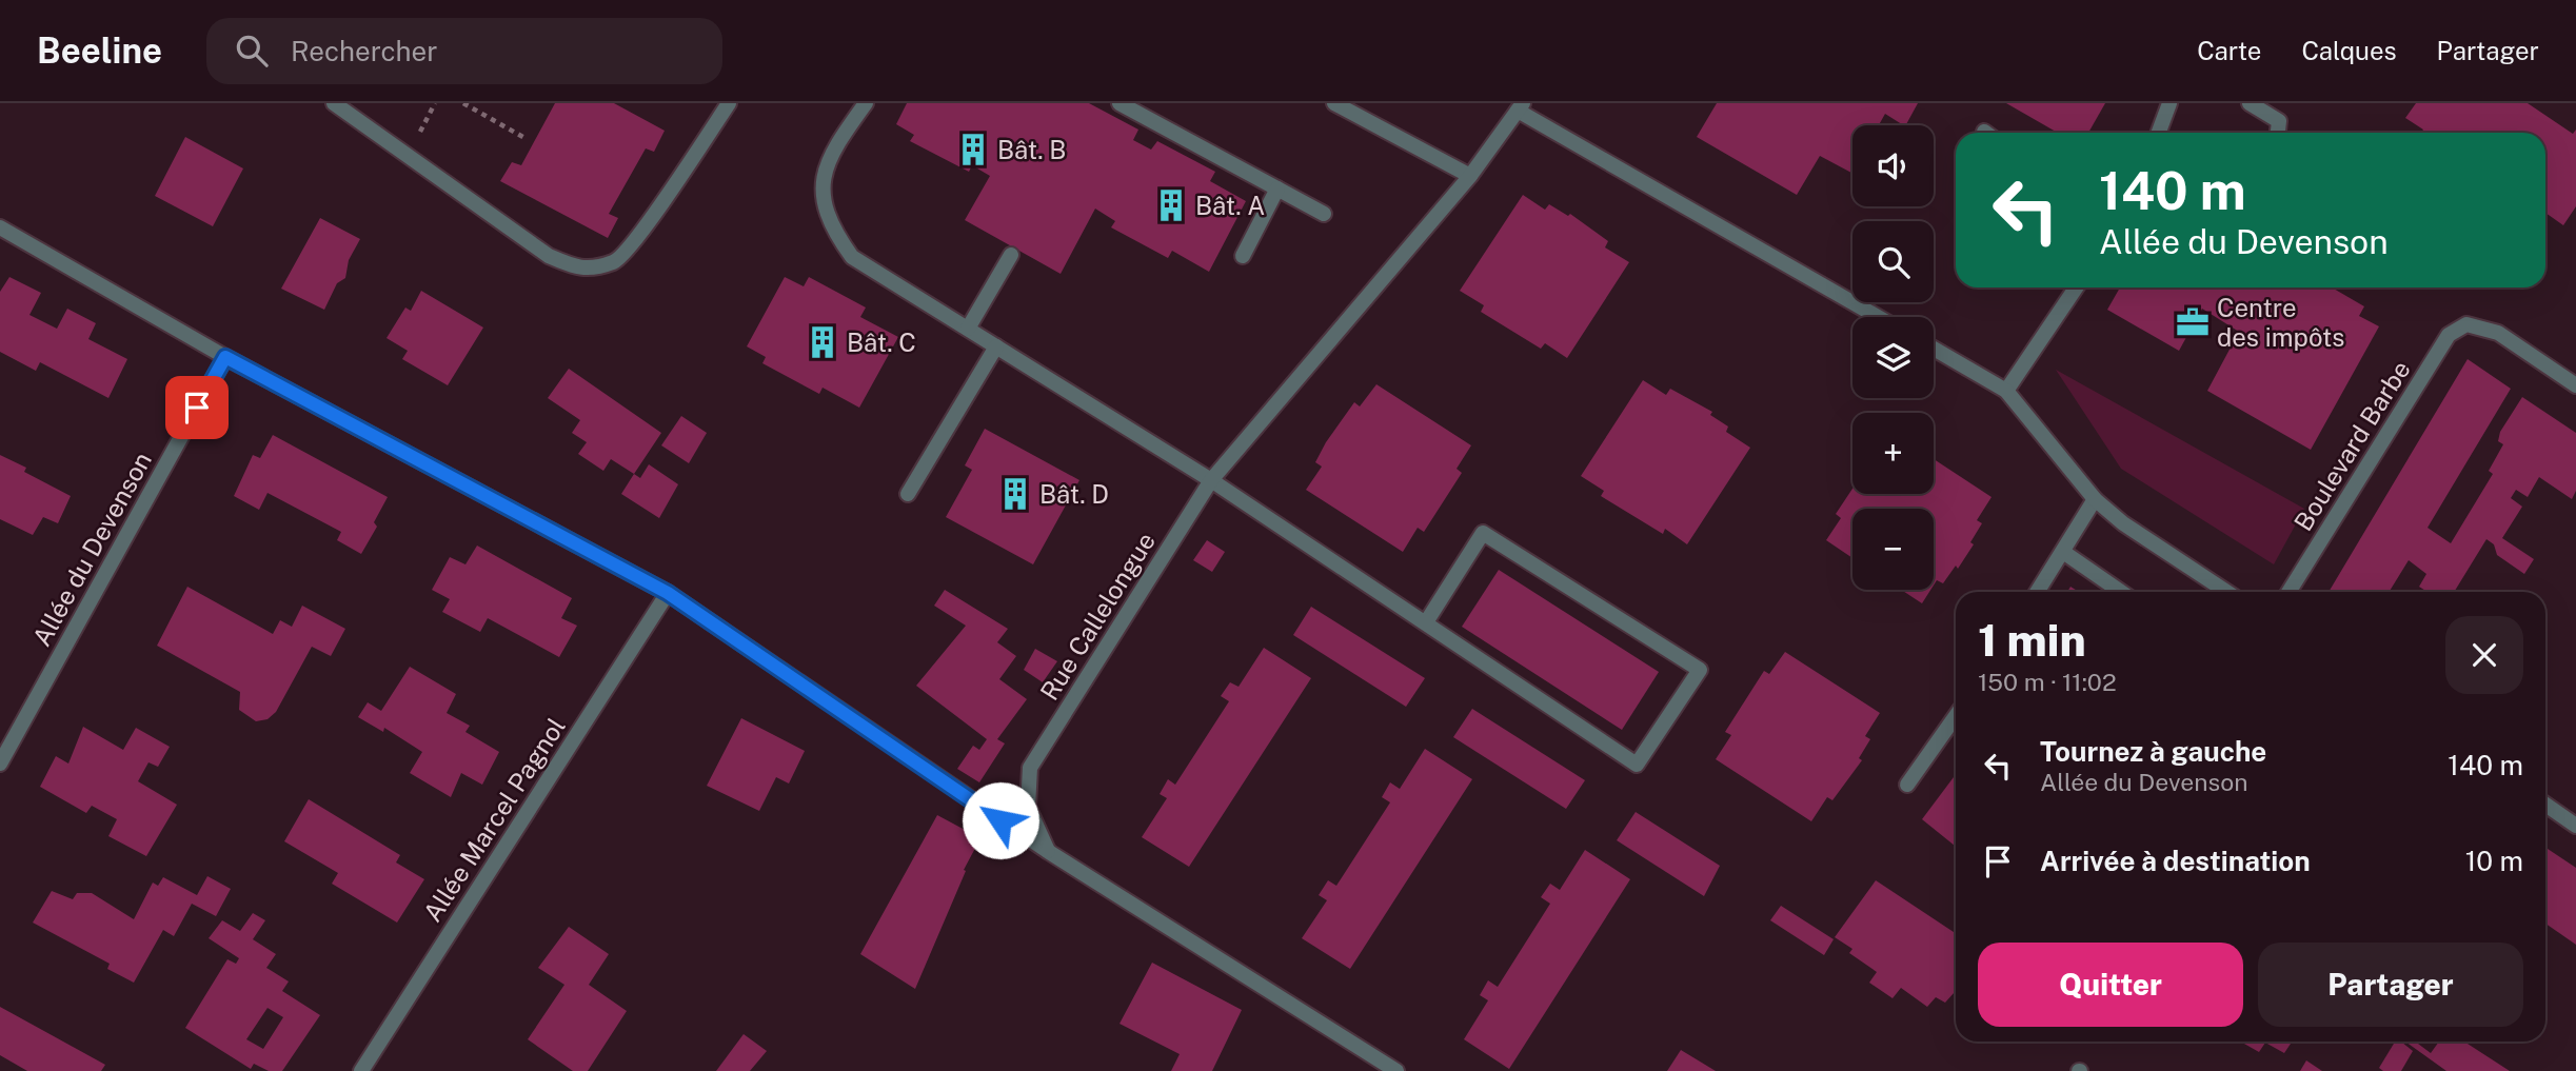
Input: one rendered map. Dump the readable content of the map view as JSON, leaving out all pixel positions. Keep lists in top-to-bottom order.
{
  "streets": {
    "street": [
      "Boulevard Barbe",
      "Allée du Devenson",
      "Rue Callelongue",
      "Allée Marcel Pagnol"
    ]
  },
  "places": {
    "building": [
      "Bât. B",
      "Bât. A",
      "Bât. C",
      "Bât. D"
    ],
    "office": ["Centre des impôts"]
  },
  "page": {
    "header": "Beeline",
    "search": "Rechercher",
    "nav": ["Carte", "Calques", "Partager"],
    "map_buttons": ["+", "−"],
    "turn": ["140 m", "Allée du Devenson"],
    "heading": ["1 min", "150 m · 11:02"],
    "list": [
      {
        "name": "Tournez à gauche",
        "note": "Allée du Devenson",
        "value": "140 m"
      },
      {
        "name": "Arrivée à destination",
        "value": "10 m"
      }
    ],
    "buttons": ["Quitter", "Partager"]
  }
}
